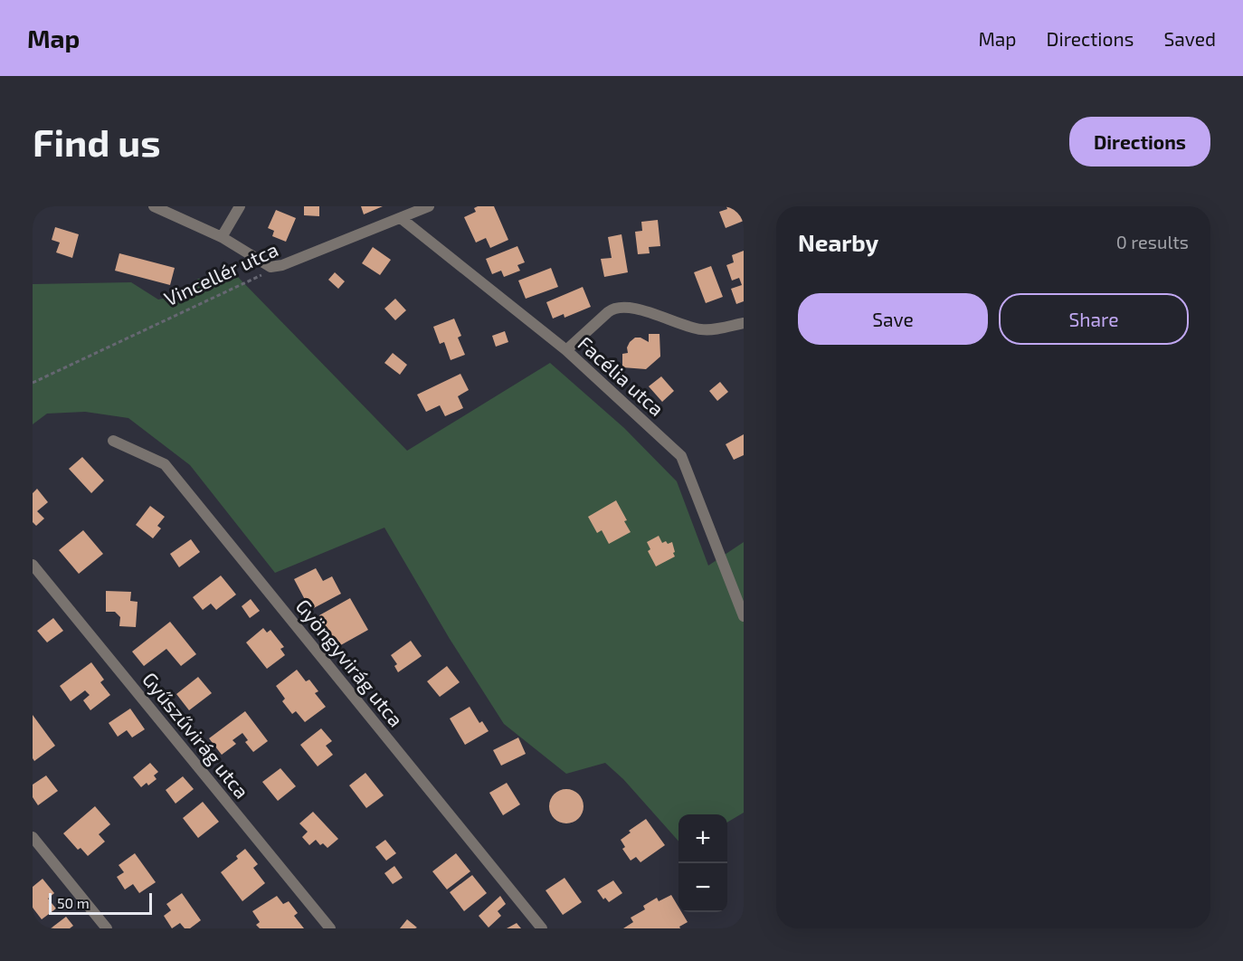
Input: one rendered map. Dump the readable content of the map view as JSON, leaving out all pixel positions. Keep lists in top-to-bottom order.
{
  "streets": {
    "street": [
      "Vincellér utca",
      "Facélia utca",
      "Gyöngyvirág utca",
      "Gyűszűvirág utca"
    ]
  },
  "crossings": [
    ["Vincellér utca", "Facélia utca"]
  ],
  "scale_bar": "50 m",
  "page": {
    "header": "Map",
    "nav": ["Map", "Directions", "Saved"],
    "buttons": [
      "Directions",
      ["Save", "Share"]
    ],
    "title": "Find us",
    "heading": ["Nearby", "0 results"],
    "map_buttons": ["+", "−"],
    "scale": "50 m"
  }
}
